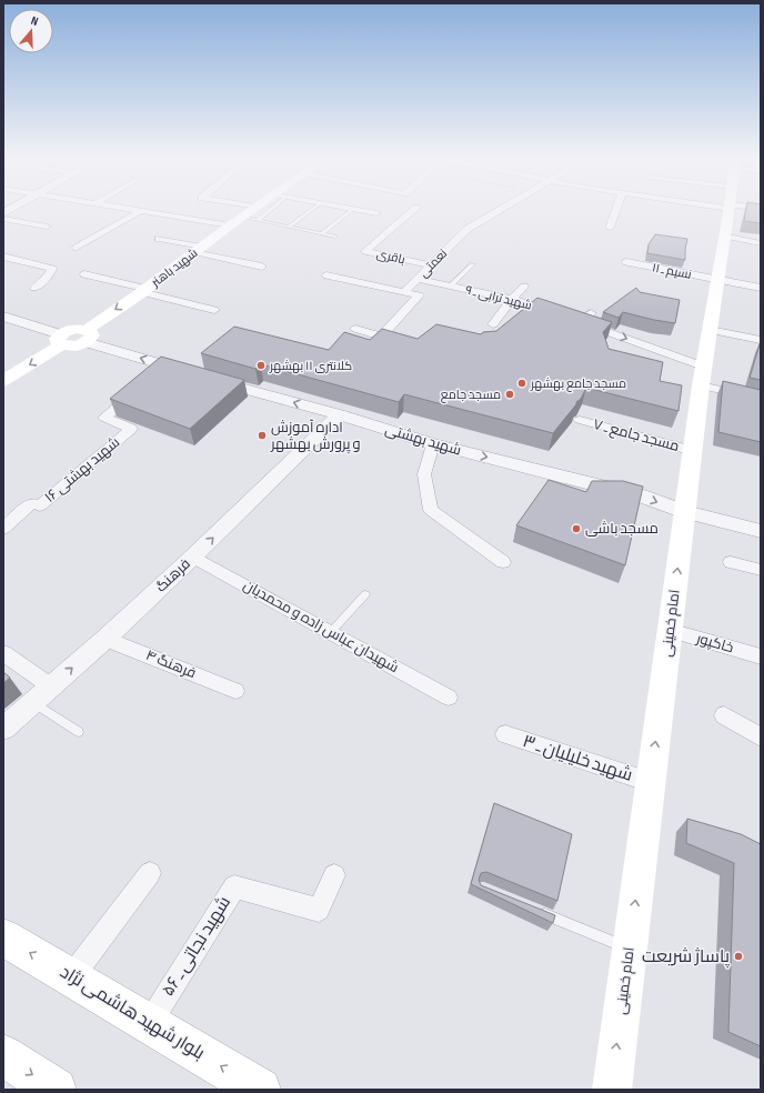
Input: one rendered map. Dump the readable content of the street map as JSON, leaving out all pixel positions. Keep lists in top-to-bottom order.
{
  "streets": {
    "main road": ["شهید باهنر", "امام خمینی", "بلوار شهید هاشمی نژاد"],
    "street": [
      "باقری",
      "نعمتی",
      "نسیم ـ ۱۱",
      "شهید ترابی ـ ۹",
      "مسجد جامع ـ ۷",
      "شهید بهشتی",
      "شهید بهشتی ۱۶",
      "فرهنگ",
      "شهیدان عباس زاده و محمدیان",
      "خاکپور",
      "فرهنگ ۴",
      "شهید خلیلیان ـ ۳",
      "شهید نجاتی ـ ۵۶"
    ]
  },
  "crossings": [
    ["باقری", "نعمتی"],
    ["نعمتی", "شهید ترابی ـ ۹"],
    ["شهید باهنر", "شهید بهشتی"],
    ["نسیم ـ ۱۱", "امام خمینی"],
    ["شهید ترابی ـ ۹", "امام خمینی"],
    ["مسجد جامع ـ ۷", "امام خمینی"],
    ["شهید بهشتی", "فرهنگ"],
    ["شهید بهشتی", "امام خمینی"],
    ["فرهنگ", "شهیدان عباس زاده و محمدیان"],
    ["فرهنگ", "فرهنگ ۴"],
    ["امام خمینی", "خاکپور"],
    ["امام خمینی", "شهید خلیلیان ـ ۳"],
    ["شهید نجاتی ـ ۵۶", "بلوار شهید هاشمی نژاد"]
  ],
  "one_way": [
    "شهید ترابی ـ ۹",
    "فرهنگ",
    "امام خمینی",
    "بلوار شهید هاشمی نژاد"
  ],
  "places": [
    "کلانتری ۱۱ بهشهر",
    "مسجد جامع بهشهر",
    "مسجد جامع",
    "اداره آموزش و پرورش بهشهر",
    "مسجد باشی",
    "پاساژ شریعت"
  ],
  "north": "top"
}
